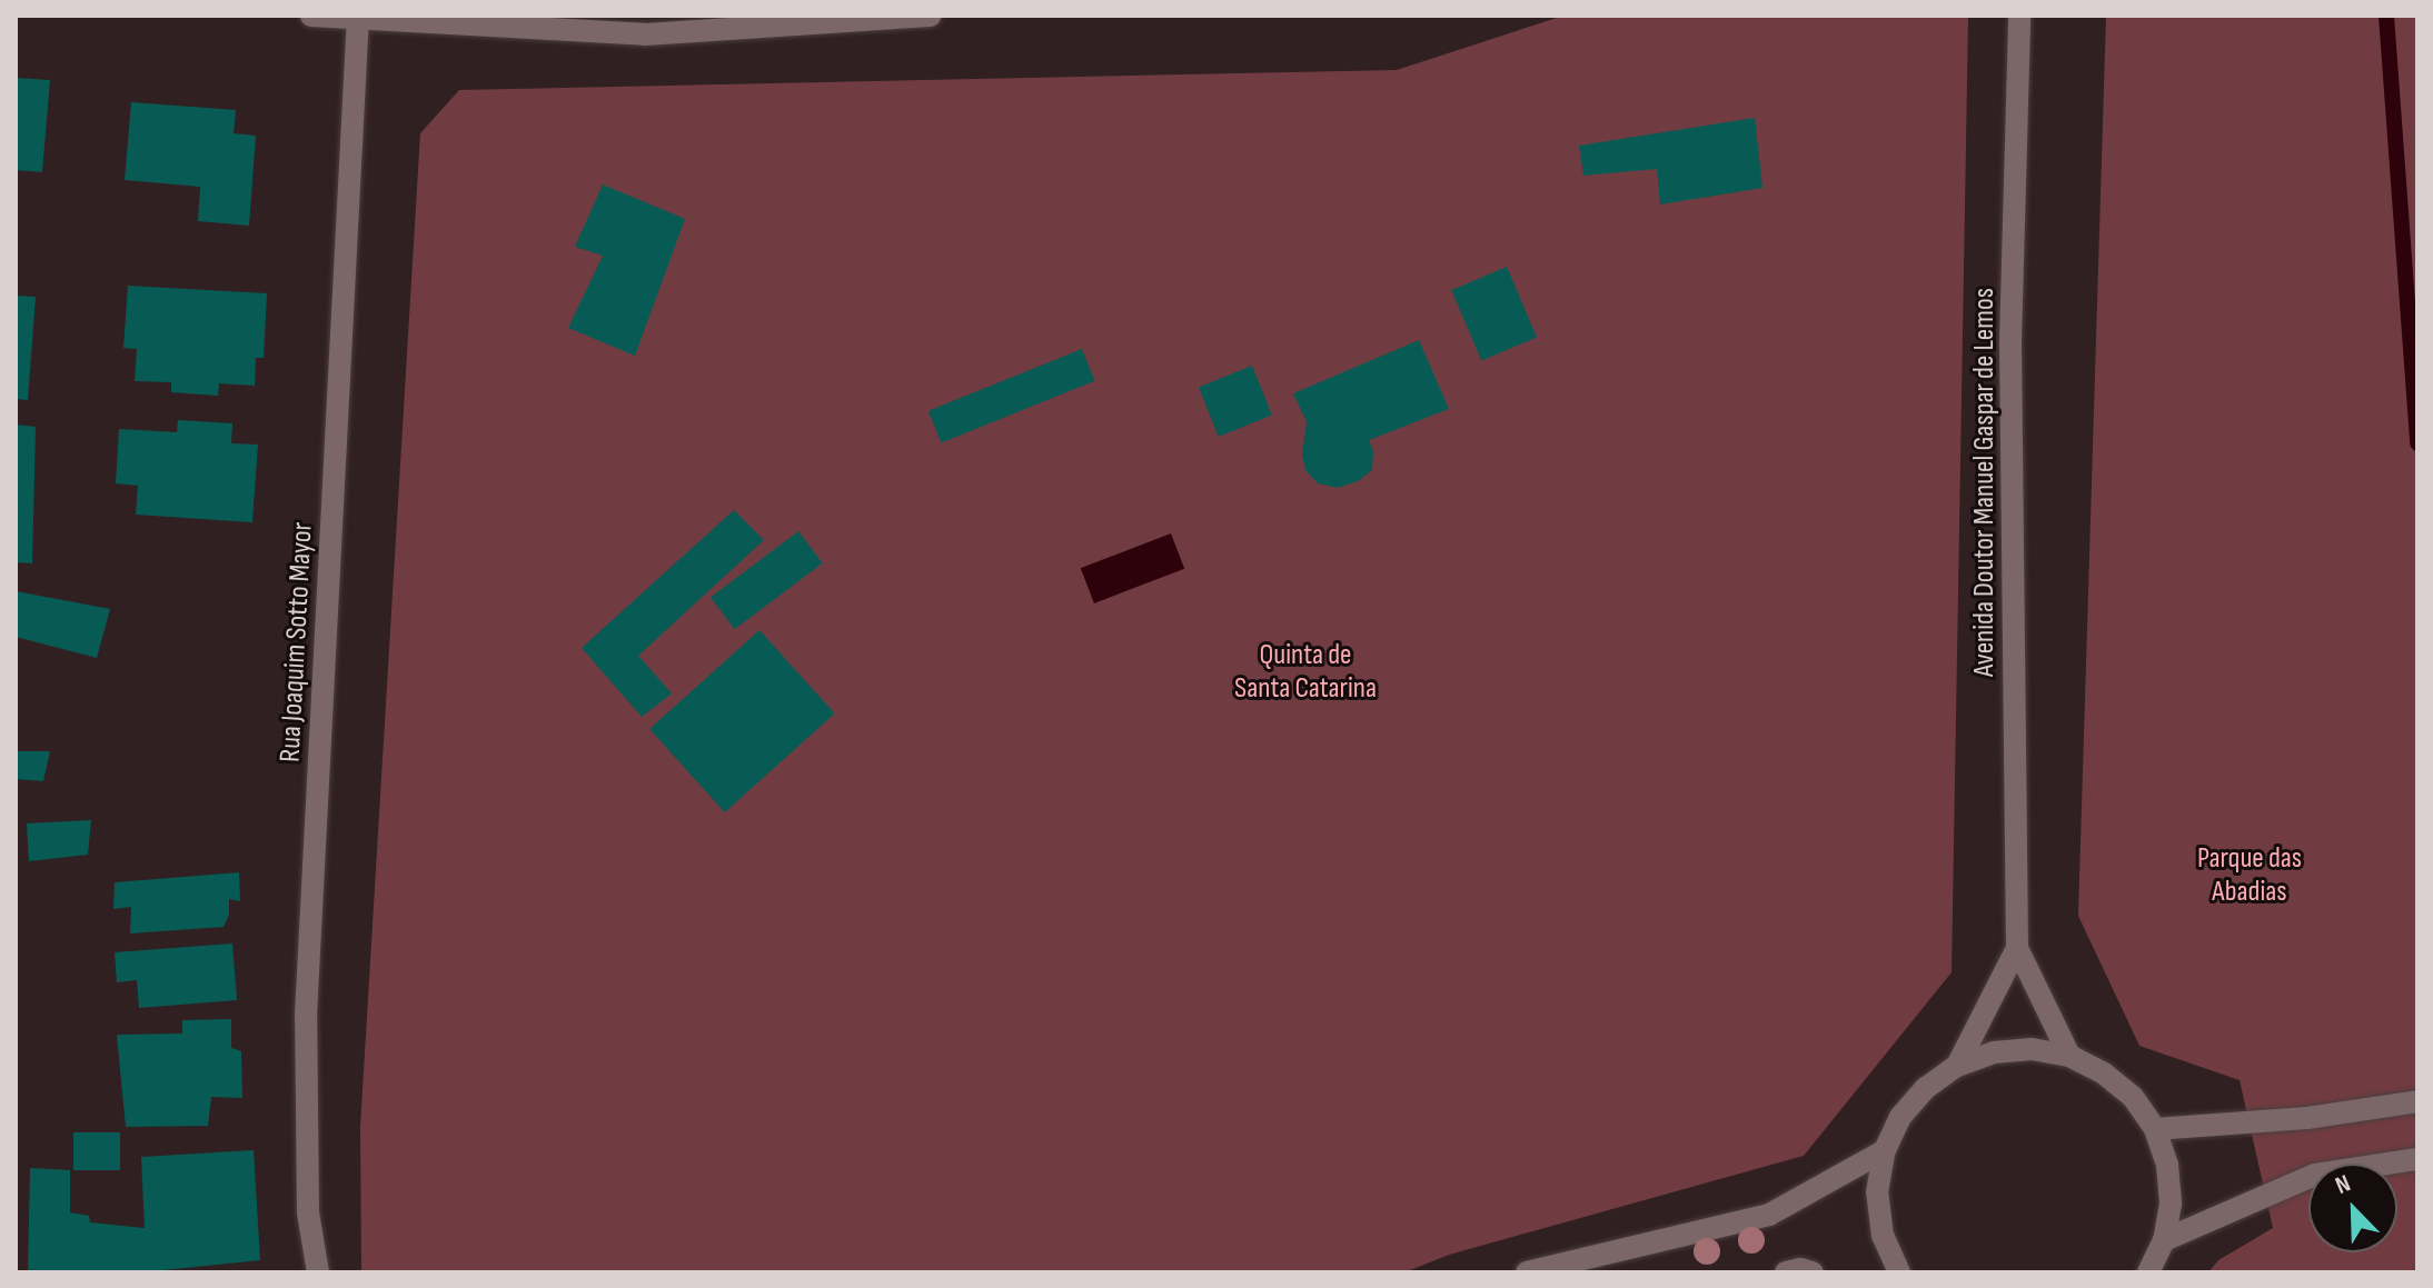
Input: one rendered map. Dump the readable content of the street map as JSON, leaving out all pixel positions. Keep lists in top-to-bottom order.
{
  "streets": {
    "street": ["Avenida Doutor Manuel Gaspar de Lemos", "Rua Joaquim Sotto Mayor"]
  },
  "parks": ["Quinta de Santa Catarina", "Parque das Abadias"],
  "north": "top left"
}
